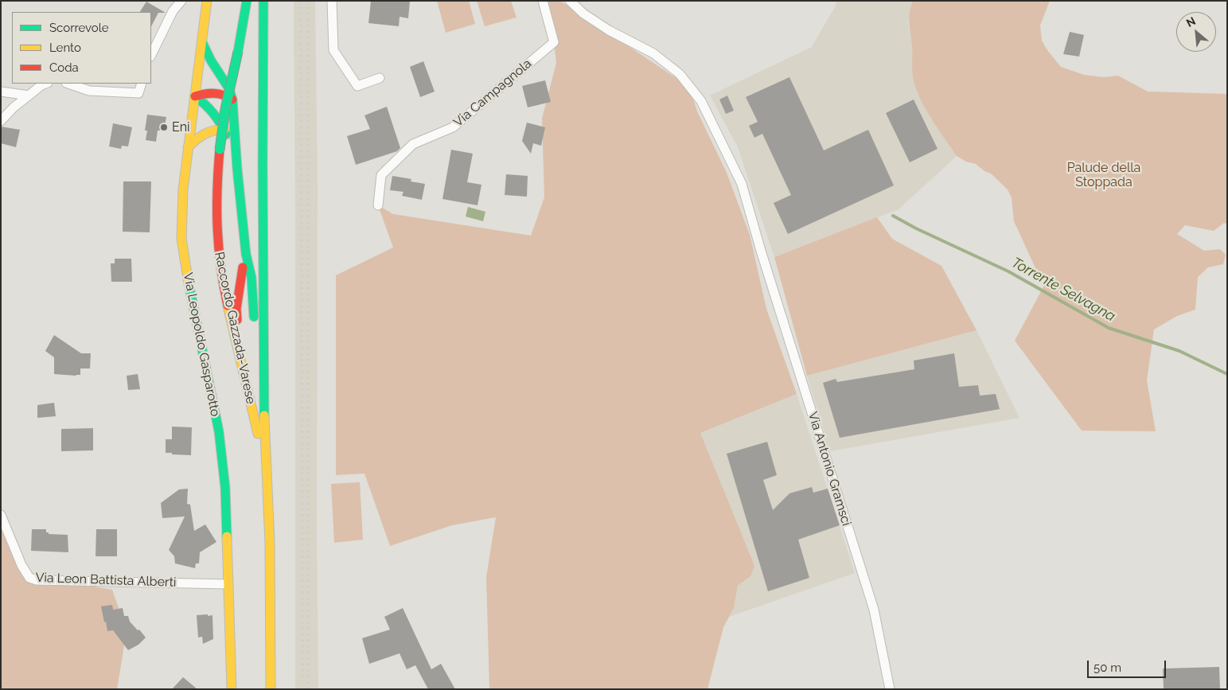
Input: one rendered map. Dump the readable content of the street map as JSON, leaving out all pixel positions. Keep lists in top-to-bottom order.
{
  "streets": {
    "main road": ["Raccordo Gazzada-Varese", "Via Leopoldo Gasparotto"],
    "street": ["Via Campagnola", "Via Antonio Gramsci", "Via Leon Battista Alberti"]
  },
  "crossings": [
    ["Via Leopoldo Gasparotto", "Via Leon Battista Alberti"]
  ],
  "water": ["Torrente Selvagna"],
  "parks": ["Palude della Stoppada"],
  "places": ["Eni"],
  "legend": ["Scorrevole", "Lento", "Coda"],
  "scale_bar": "50 m",
  "north": "top left"
}
